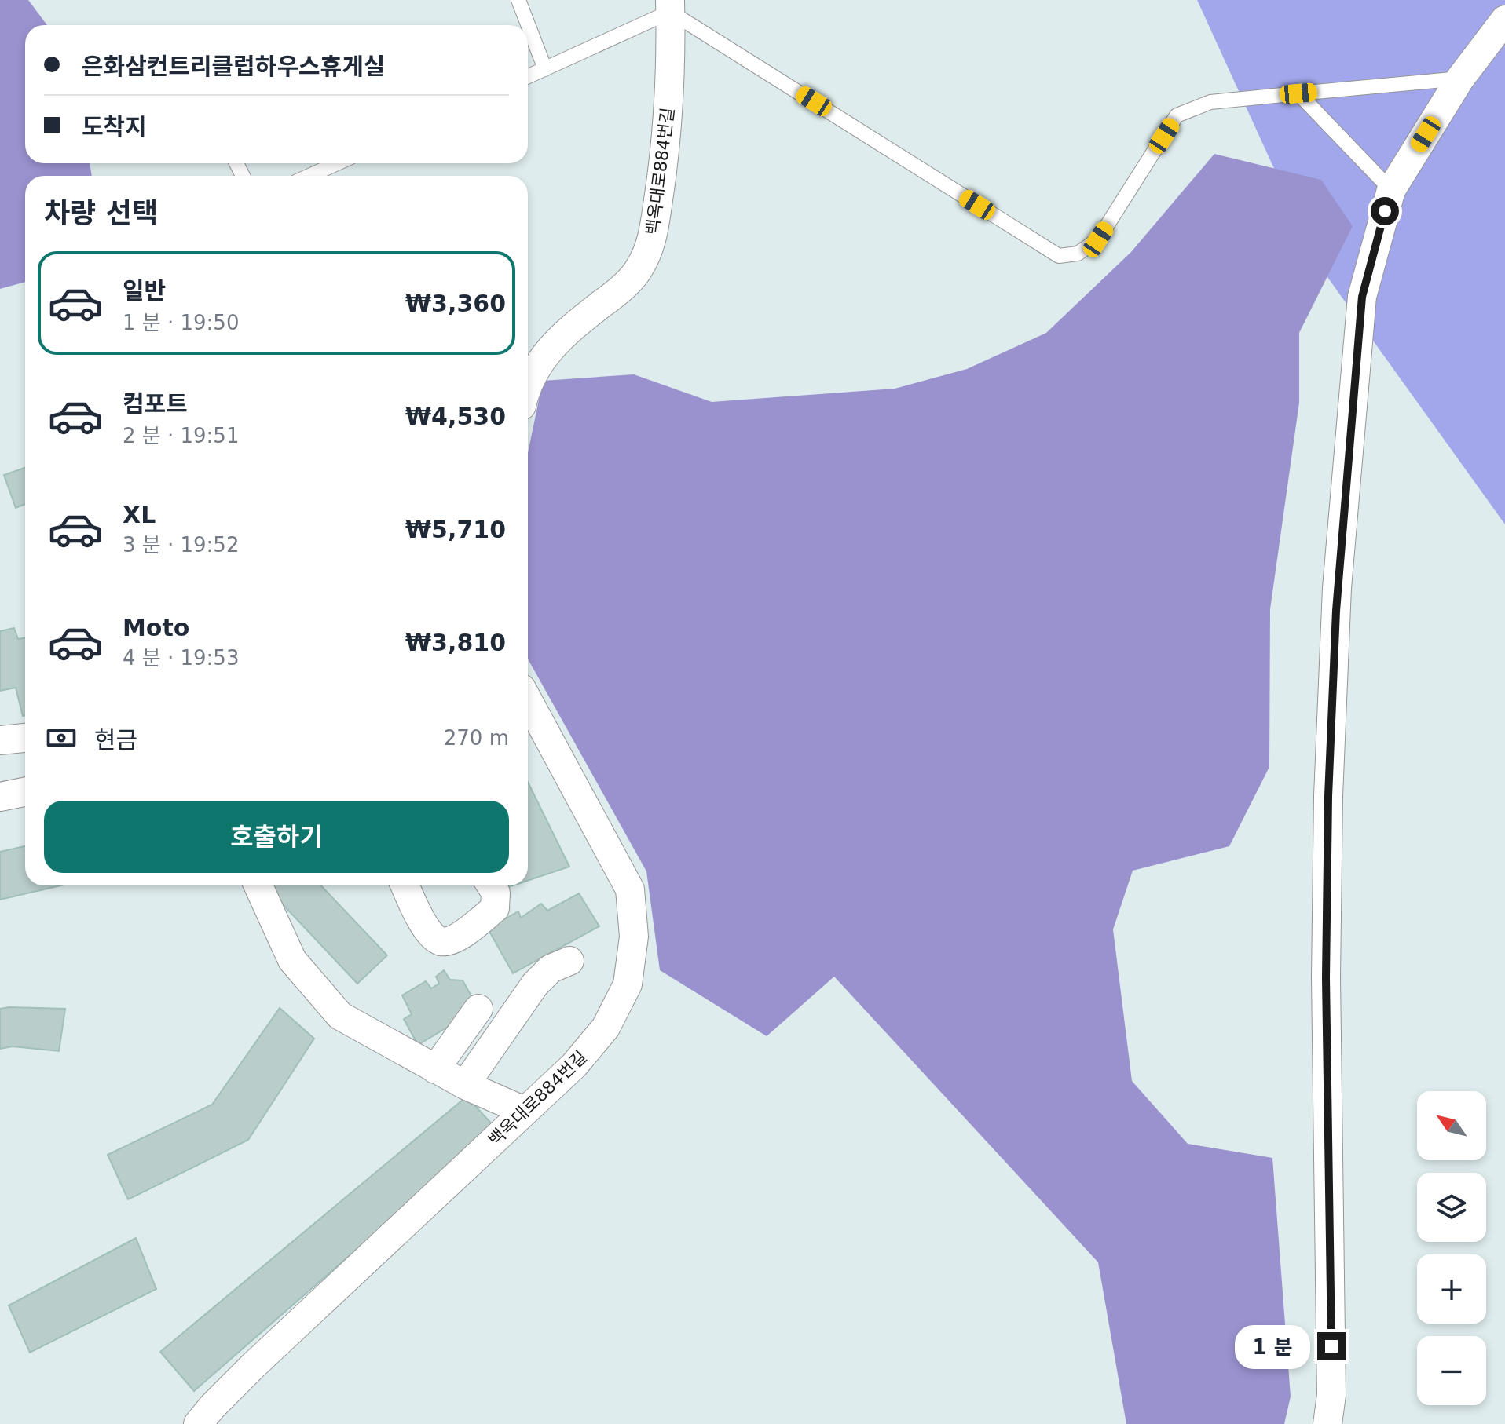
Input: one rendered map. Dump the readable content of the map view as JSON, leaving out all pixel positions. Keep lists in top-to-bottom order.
{
  "streets": {
    "street": ["백옥대로884번길"]
  },
  "north": "top left",
  "page": {
    "banner": ["은화삼컨트리클럽하우스휴게실", "도착지"],
    "heading": "차량 선택",
    "list": [
      {
        "name": "일반",
        "note": "1 분 · 19:50",
        "value": "₩3,360"
      },
      {
        "name": "컴포트",
        "note": "2 분 · 19:51",
        "value": "₩4,530"
      },
      {
        "name": "XL",
        "note": "3 분 · 19:52",
        "value": "₩5,710"
      },
      {
        "name": "Moto",
        "note": "4 분 · 19:53",
        "value": "₩3,810"
      }
    ],
    "pay": ["현금", "270 m"],
    "buttons": "호출하기",
    "map_buttons": ["+", "−"],
    "bubble": "1 분"
  }
}
